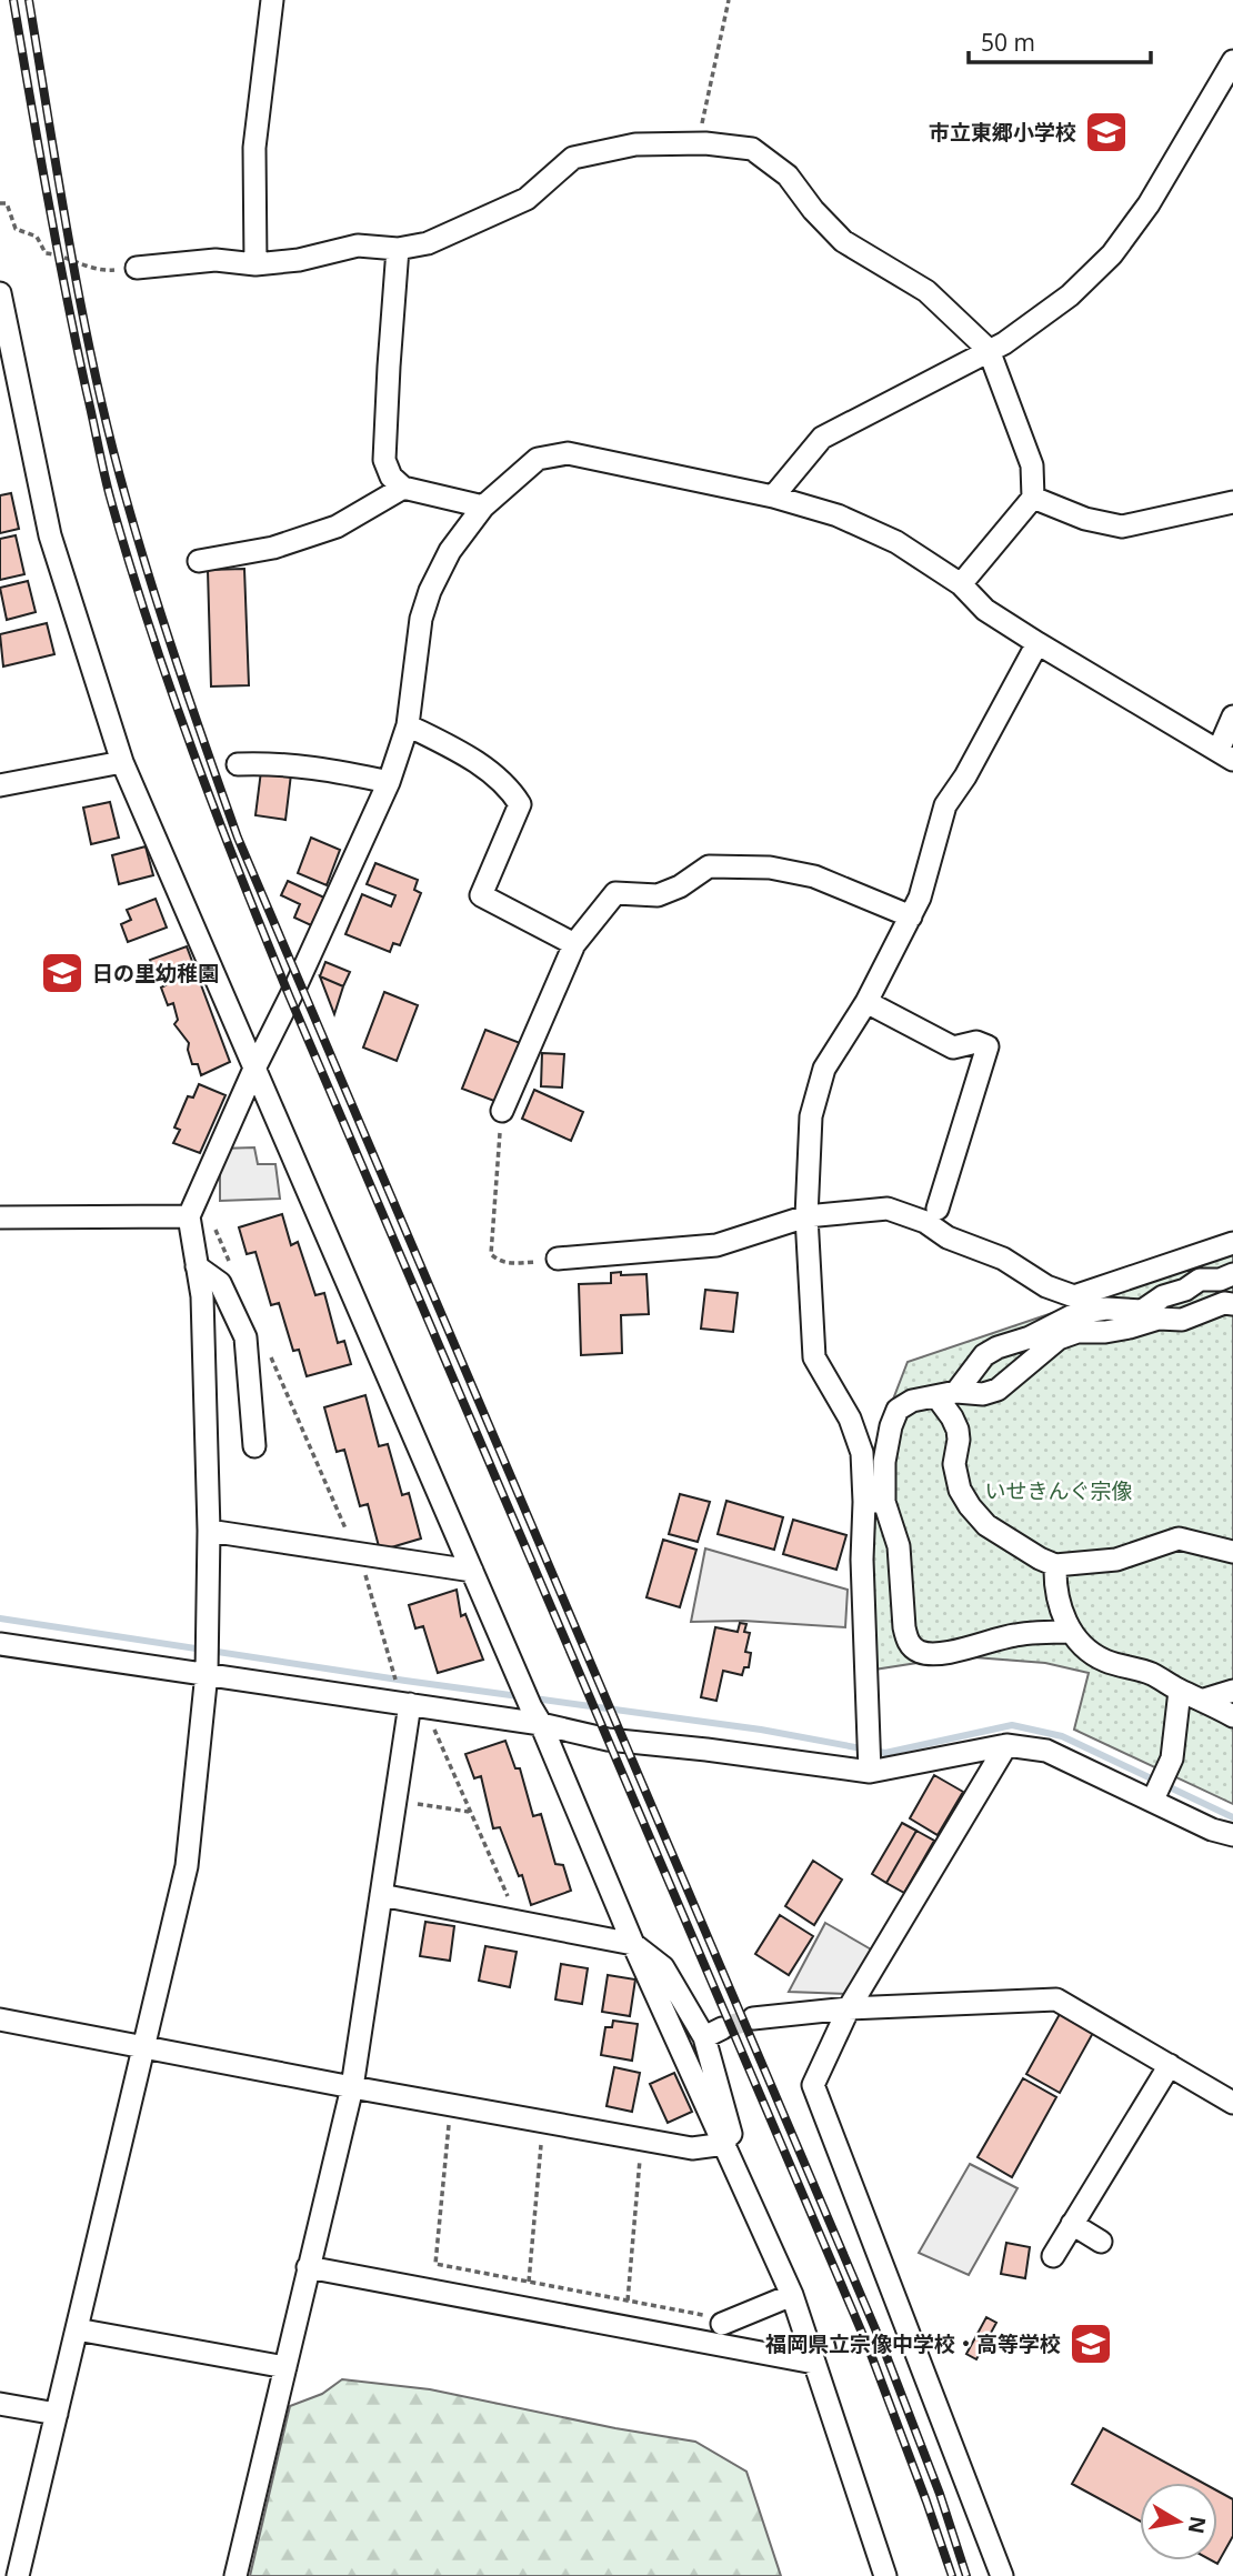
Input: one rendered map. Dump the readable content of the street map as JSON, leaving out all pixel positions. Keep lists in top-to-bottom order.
{
  "parks": ["いせきんぐ宗像"],
  "places": {
    "school or university": ["市立東郷小学校", "日の里幼稚園", "福岡県立宗像中学校・高等学校"]
  },
  "scale_bar": "50 m",
  "north": "right"
}
